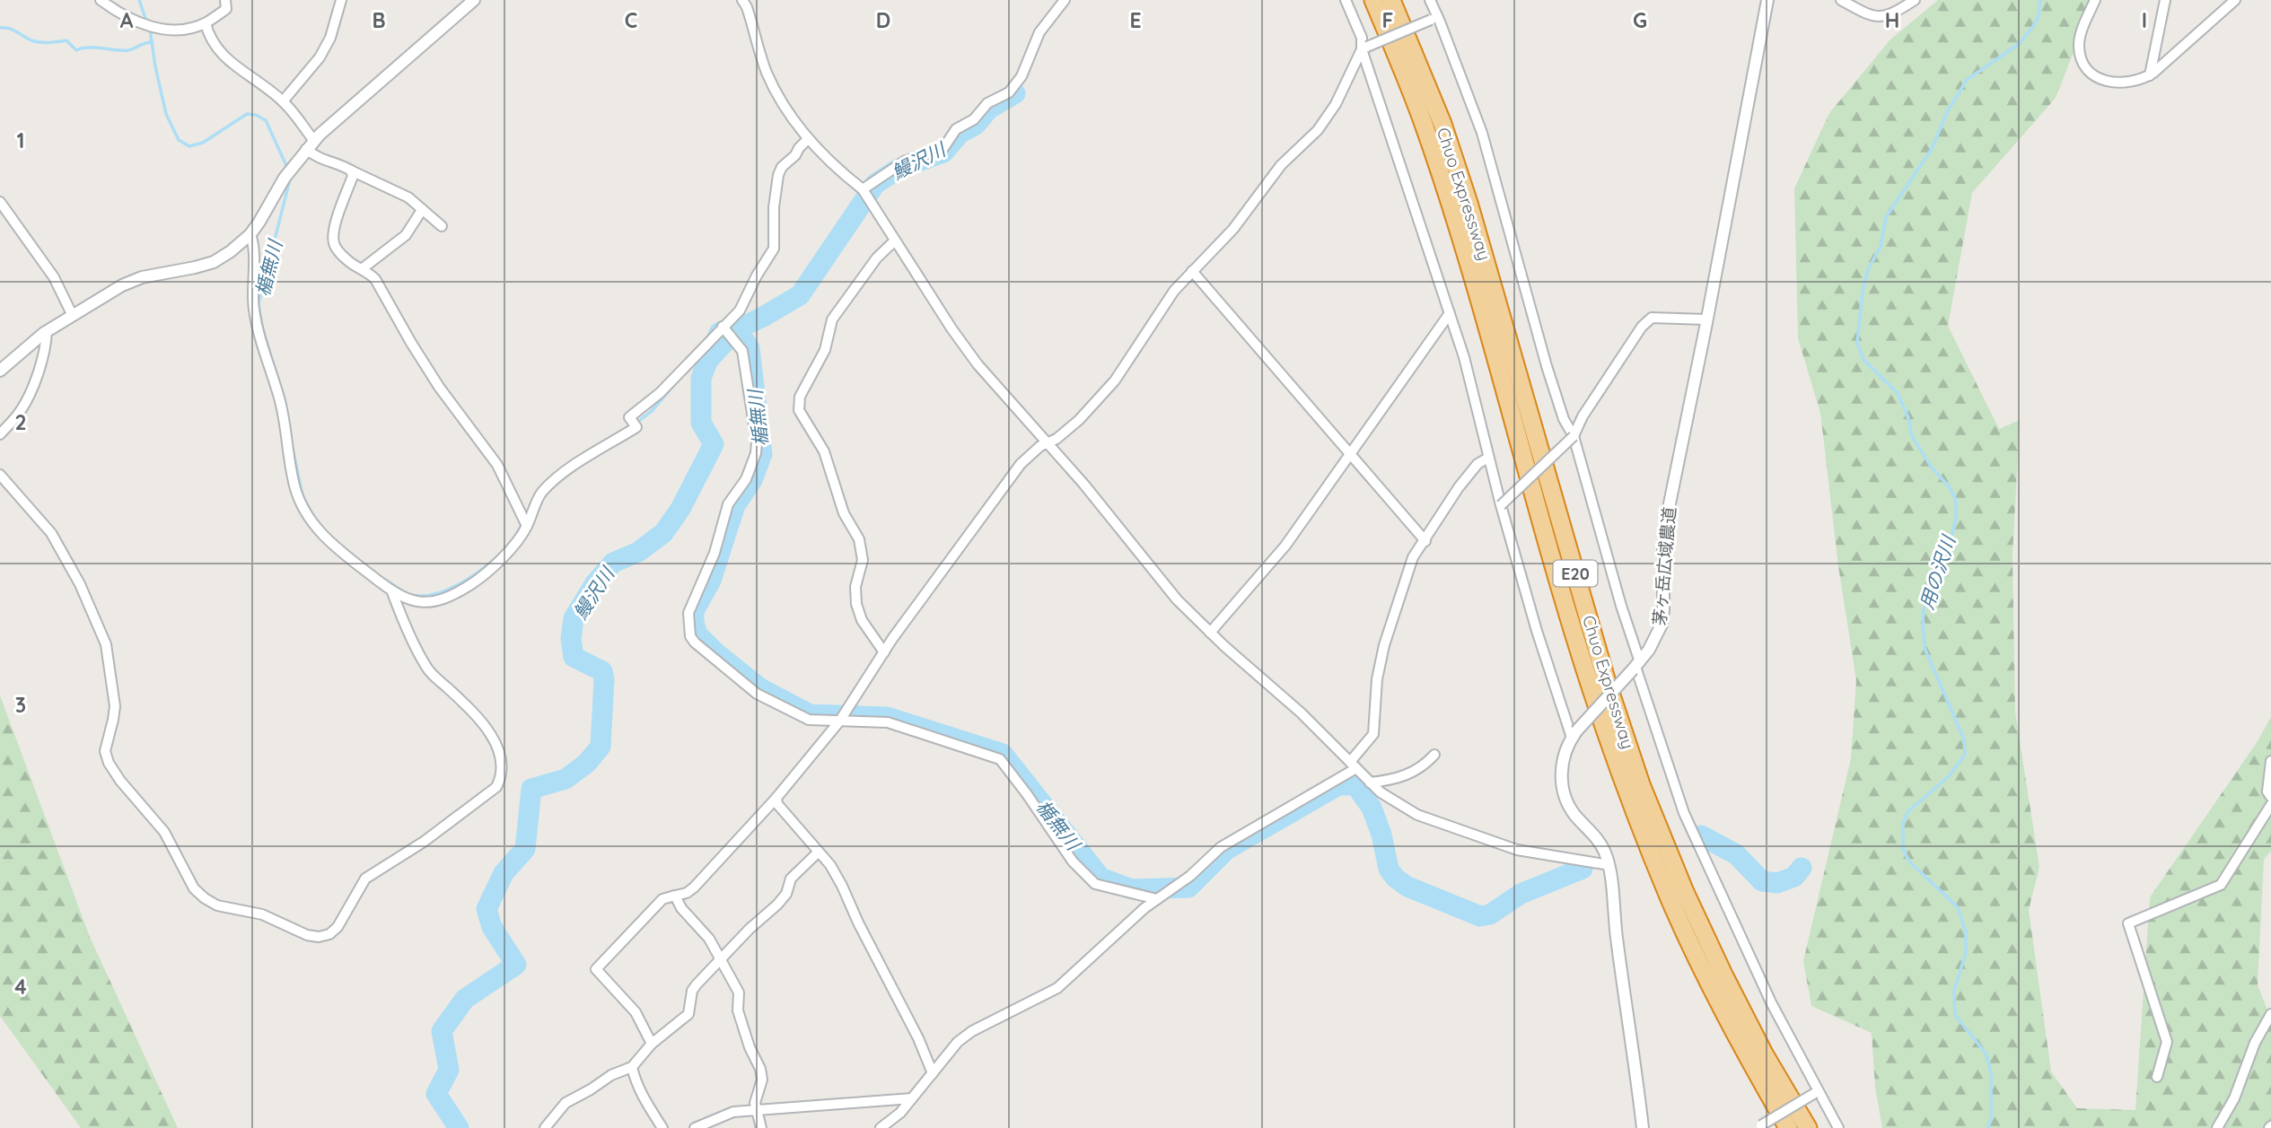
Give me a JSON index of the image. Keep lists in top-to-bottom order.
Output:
{
  "streets": {
    "highway": ["Chuo Expressway", "E20"],
    "street": ["茅ヶ岳広域農道"]
  },
  "water": ["鰻沢川", "楯無川", "用の沢川"],
  "grid": {
    "columns": [
      "A",
      "B",
      "C",
      "D",
      "E",
      "F",
      "G",
      "H",
      "I"
    ],
    "rows": [
      "1",
      "2",
      "3",
      "4"
    ]
  }
}
